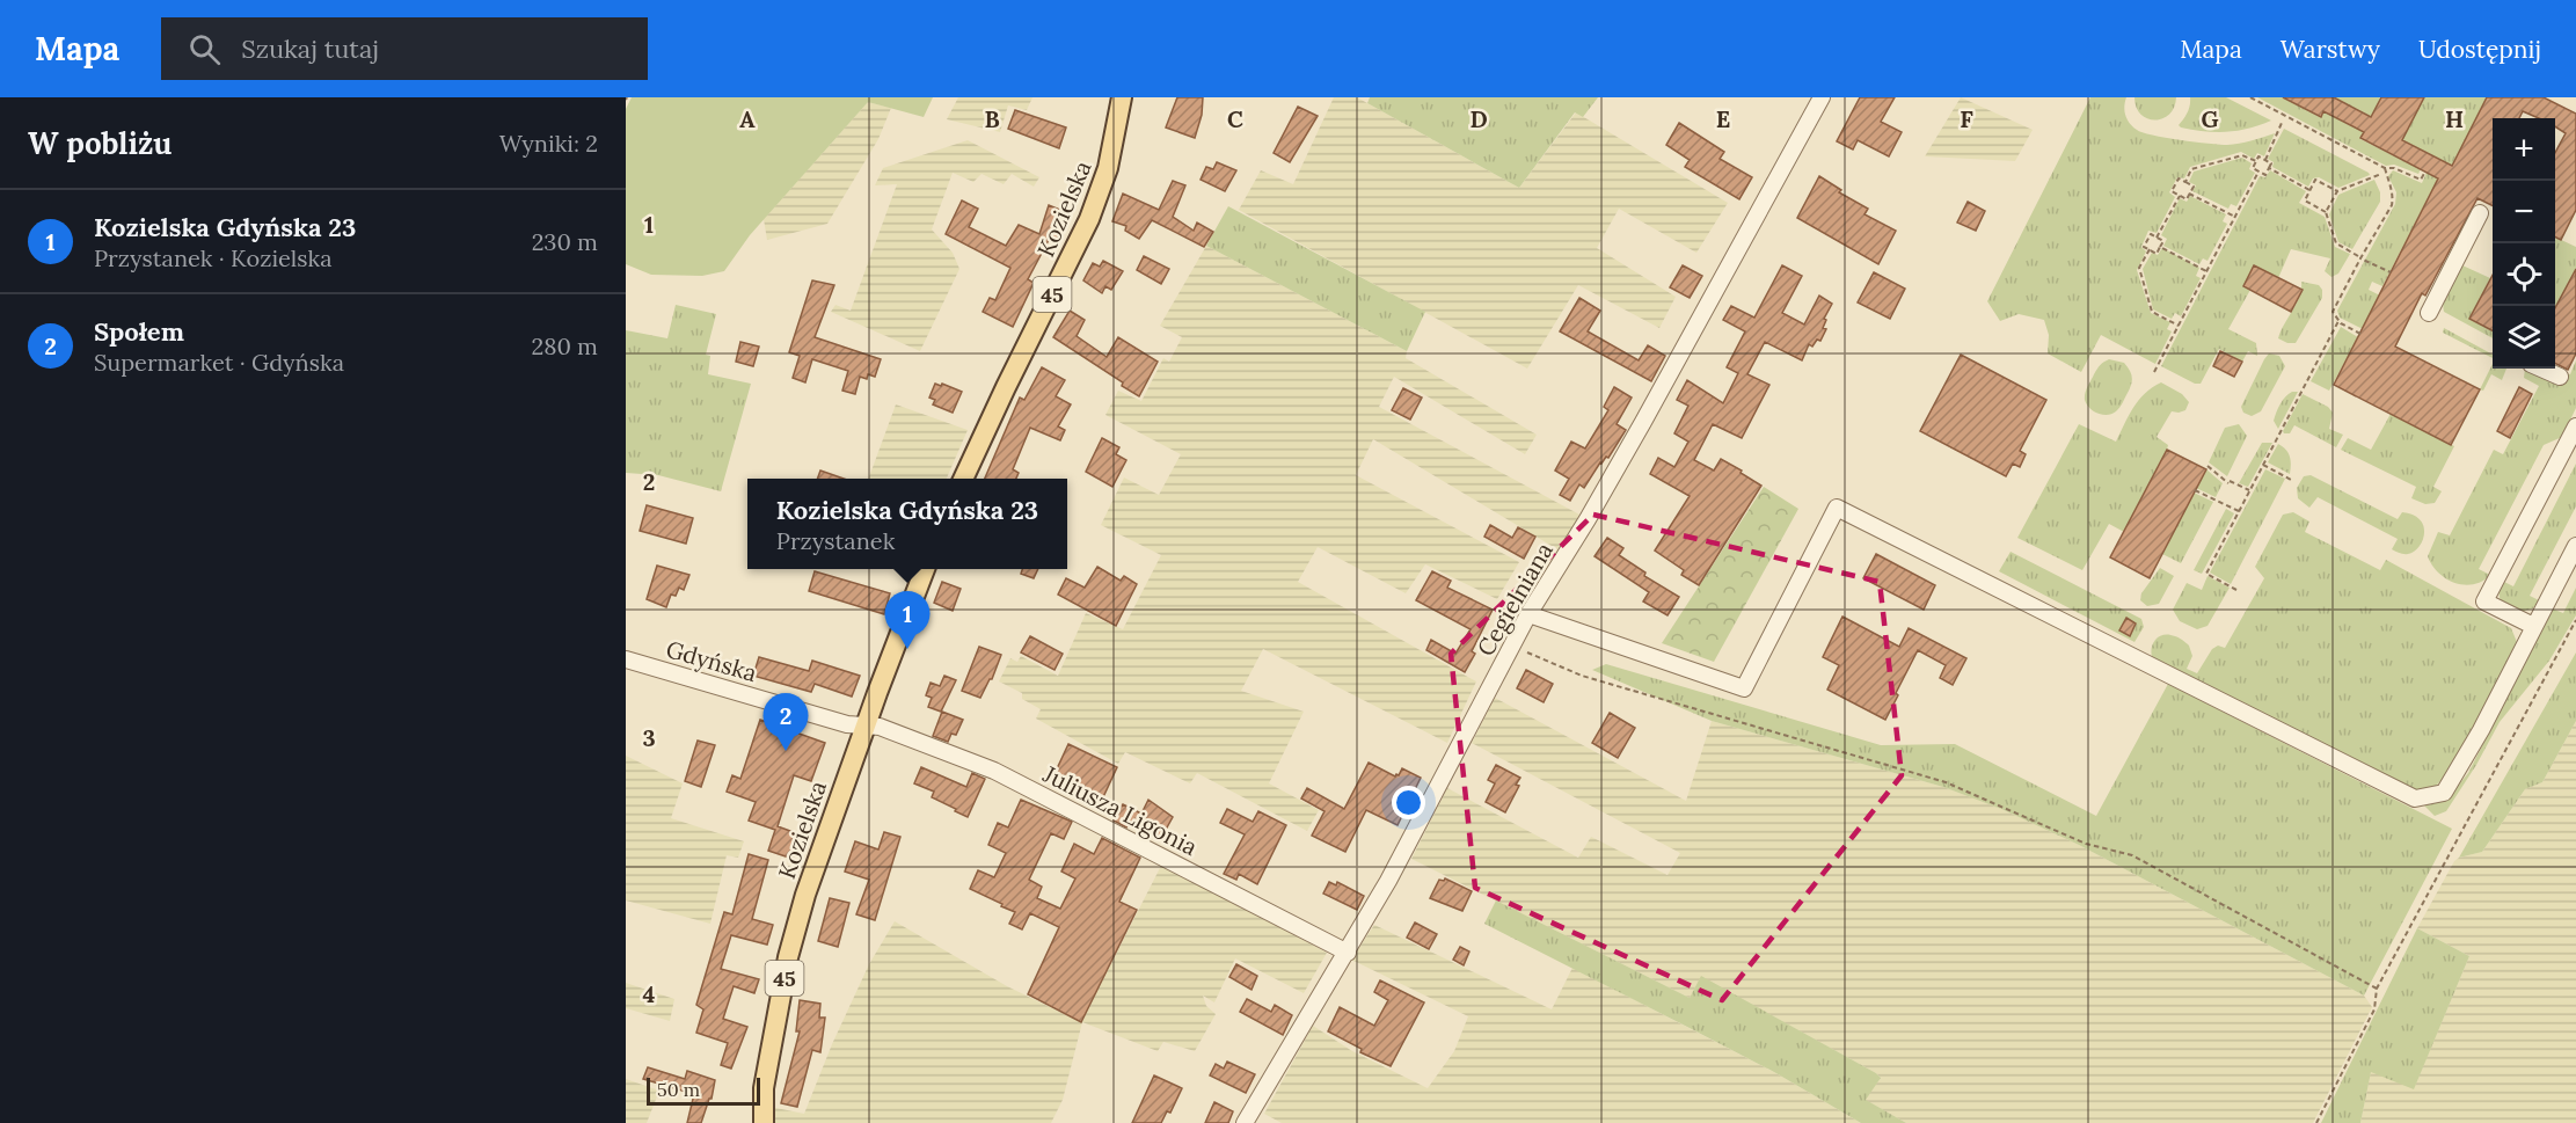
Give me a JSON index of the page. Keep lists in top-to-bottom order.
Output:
{
  "streets": {
    "main road": ["Kozielska", "45"],
    "street": ["Cegielniana", "Gdyńska", "Juliusza Ligonia"]
  },
  "crossings": [
    ["Kozielska", "Gdyńska"],
    ["Kozielska", "Juliusza Ligonia"],
    ["Cegielniana", "Juliusza Ligonia"],
    ["Gdyńska", "Juliusza Ligonia"]
  ],
  "scale_bar": "50 m",
  "page": {
    "header": "Mapa",
    "search": "Szukaj tutaj",
    "nav": ["Mapa", "Warstwy", "Udostępnij"],
    "heading": ["W pobliżu", "Wyniki: 2"],
    "map_buttons": ["+", "−"],
    "list": [
      {
        "mark": "1",
        "name": "Kozielska Gdyńska 23",
        "note": "Przystanek · Kozielska",
        "value": "230 m"
      },
      {
        "mark": "2",
        "name": "Społem",
        "note": "Supermarket · Gdyńska",
        "value": "280 m"
      }
    ],
    "popup": ["Kozielska Gdyńska 23", "Przystanek"],
    "pins": ["1", "2"],
    "scale": "50 m"
  },
  "grid": {
    "columns": [
      "A",
      "B",
      "C",
      "D",
      "E",
      "F",
      "G",
      "H"
    ],
    "rows": [
      "1",
      "2",
      "3",
      "4"
    ]
  }
}
